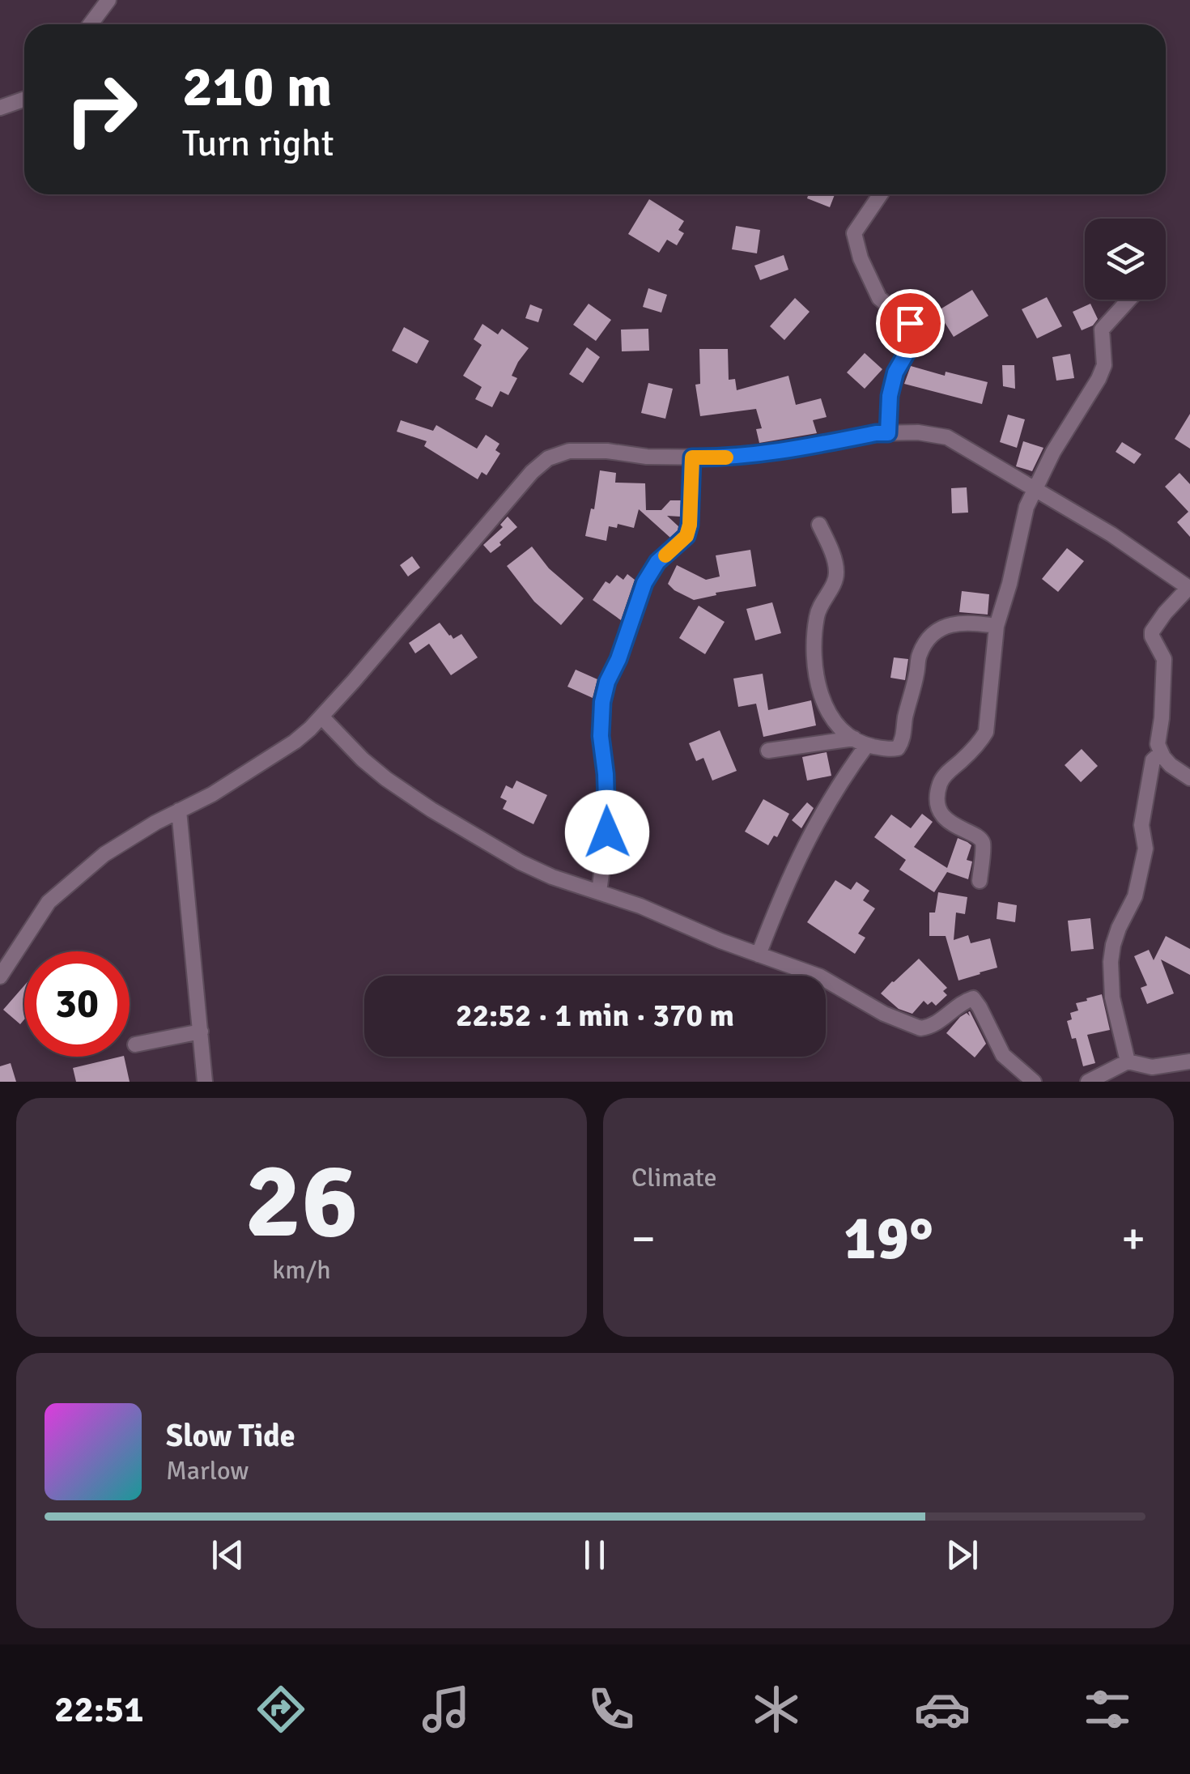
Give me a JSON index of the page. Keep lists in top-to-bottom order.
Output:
{
  "page": {
    "turn": ["210 m", "Turn right"],
    "limit": "30",
    "trip": "22:52 · 1 min · 370 m",
    "tile": [
      ["26", "km/h"],
      "Climate"
    ],
    "heat": ["−", "19°", "+"],
    "song": ["Slow Tide", "Marlow"],
    "tabs": "22:51"
  }
}
